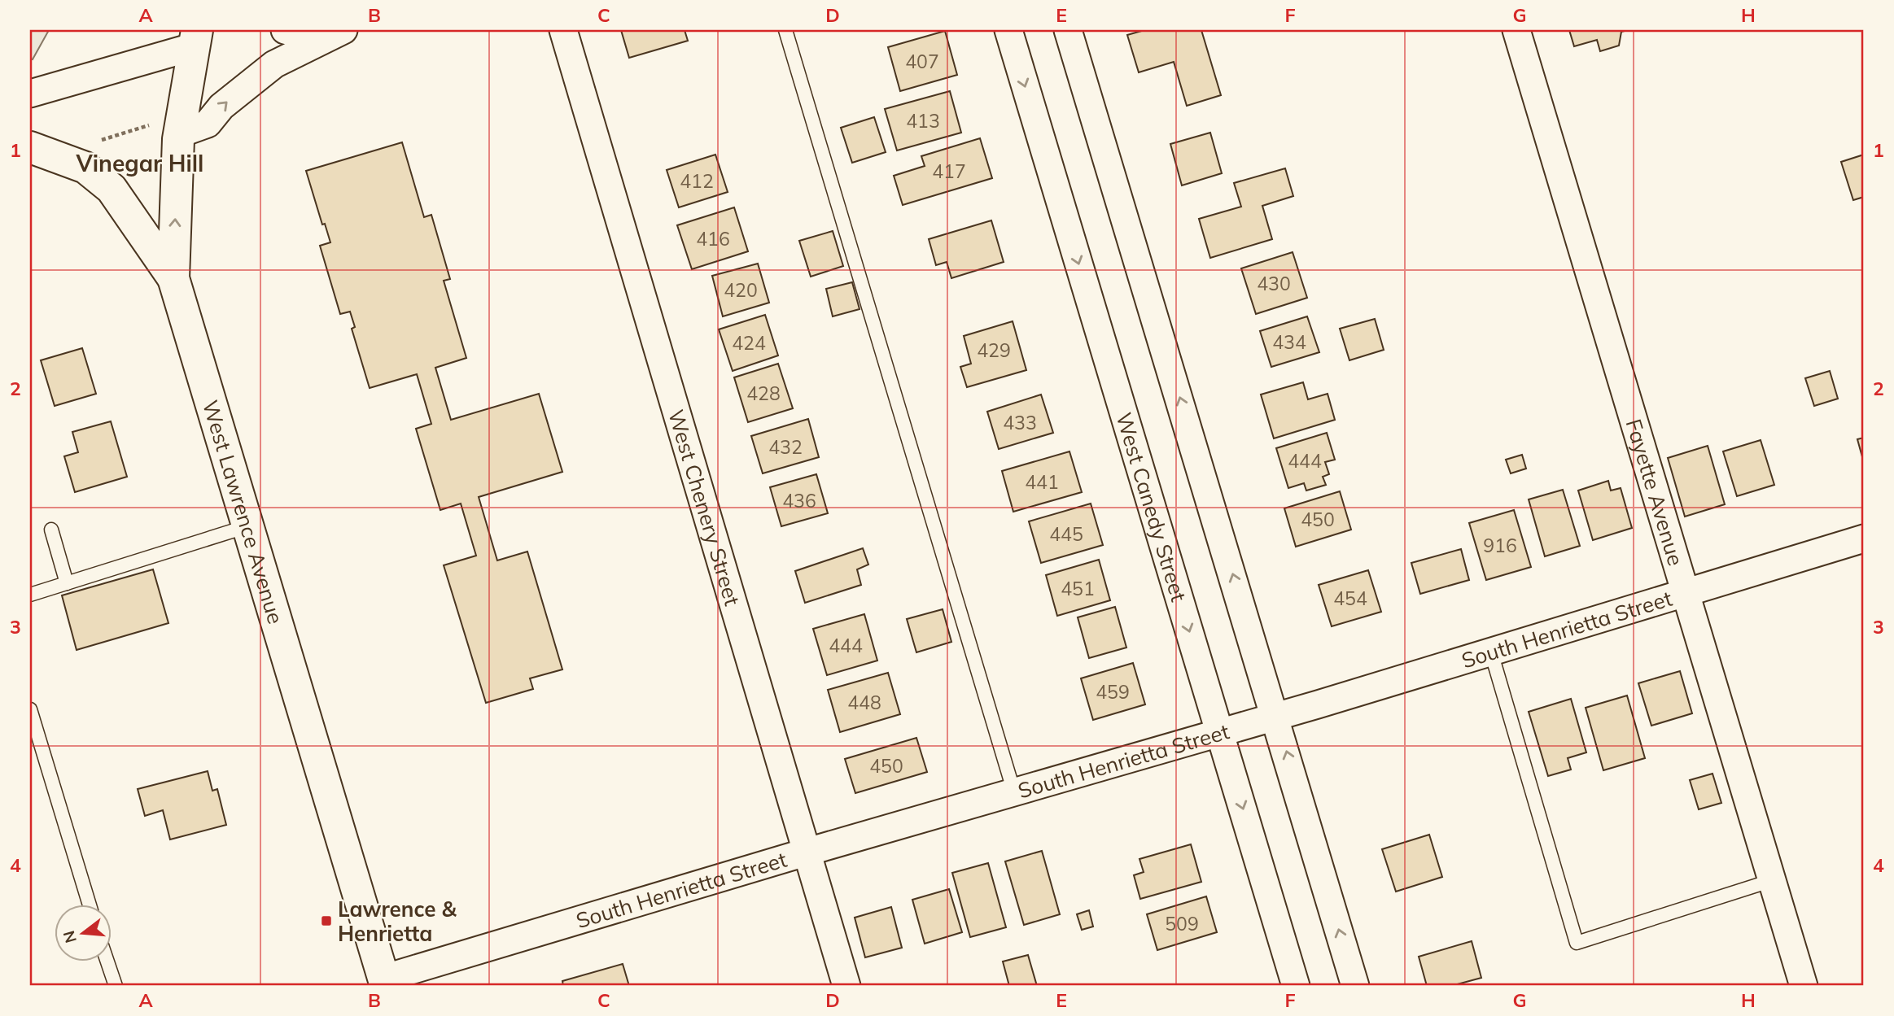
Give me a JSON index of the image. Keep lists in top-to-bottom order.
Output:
{
  "streets": {
    "street": [
      "Fayette Avenue",
      "West Canedy Street",
      "West Chenery Street",
      "West Lawrence Avenue",
      "South Henrietta Street"
    ]
  },
  "crossings": [
    ["Fayette Avenue", "South Henrietta Street"],
    ["West Canedy Street", "South Henrietta Street"],
    ["West Chenery Street", "South Henrietta Street"],
    ["West Lawrence Avenue", "South Henrietta Street"]
  ],
  "districts": ["Vinegar Hill"],
  "places": {
    "transit": ["Lawrence & Henrietta"]
  },
  "house_numbers": [
    "407",
    "413",
    "417",
    "412",
    "416",
    "430",
    "420",
    "434",
    "424",
    "429",
    "428",
    "433",
    "432",
    "444",
    "441",
    "436",
    "450",
    "445",
    "916",
    "451",
    "454",
    "444",
    "459",
    "448",
    "450",
    "509"
  ],
  "north": "left",
  "grid": {
    "columns": [
      "A",
      "B",
      "C",
      "D",
      "E",
      "F",
      "G",
      "H"
    ],
    "rows": [
      "1",
      "2",
      "3",
      "4"
    ]
  }
}
